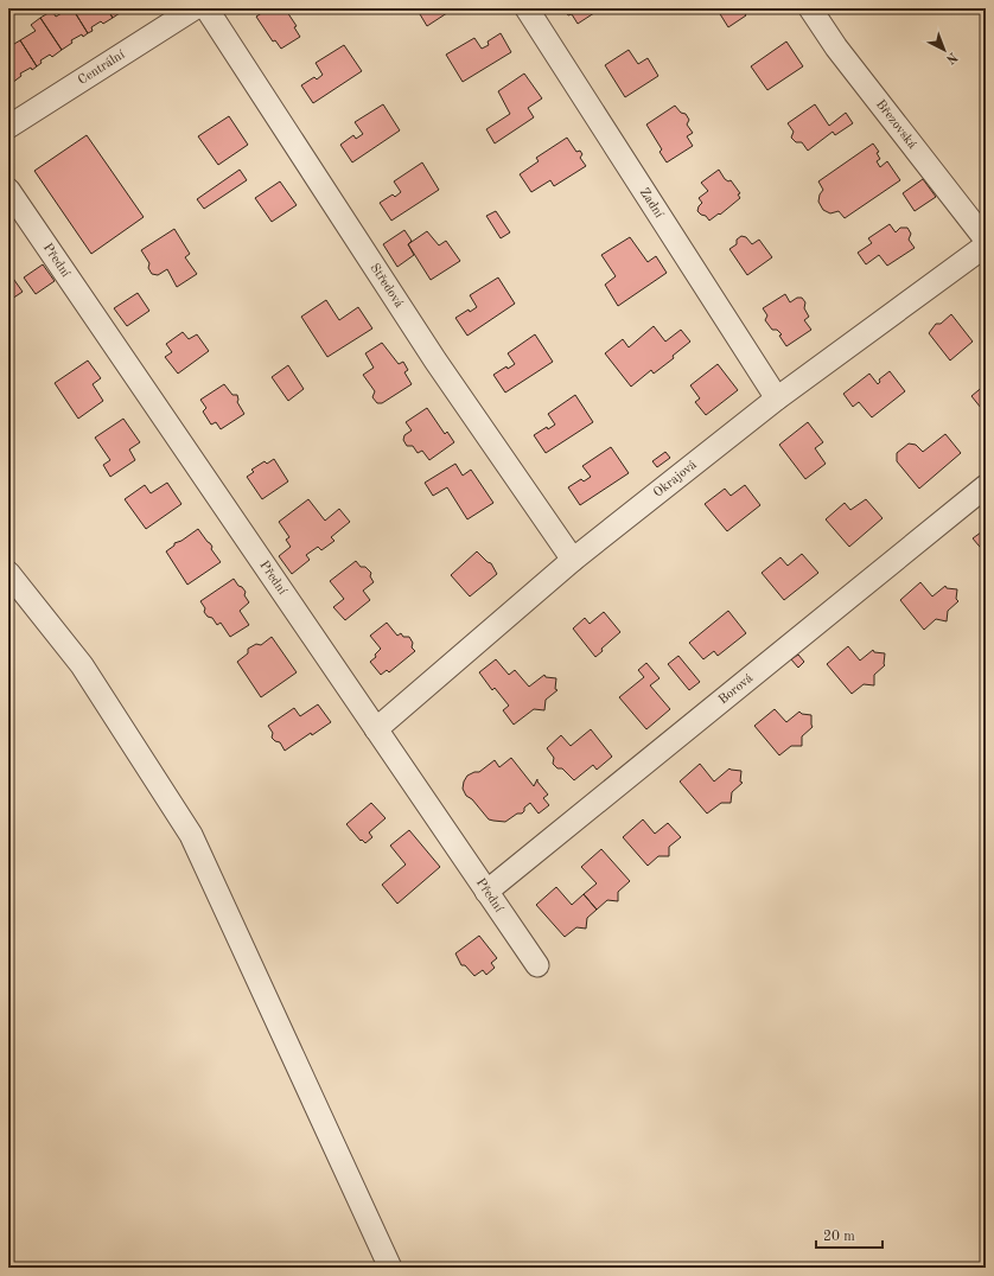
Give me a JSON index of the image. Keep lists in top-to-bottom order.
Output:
{
  "streets": {
    "street": [
      "Centrální",
      "Březovská",
      "Zadní",
      "Přední",
      "Středová",
      "Okrajová",
      "Borová"
    ]
  },
  "crossings": [
    ["Zadní", "Okrajová"],
    ["Přední", "Okrajová"],
    ["Přední", "Borová"],
    ["Středová", "Okrajová"]
  ],
  "scale_bar": "20 m",
  "north": "bottom right"
}
